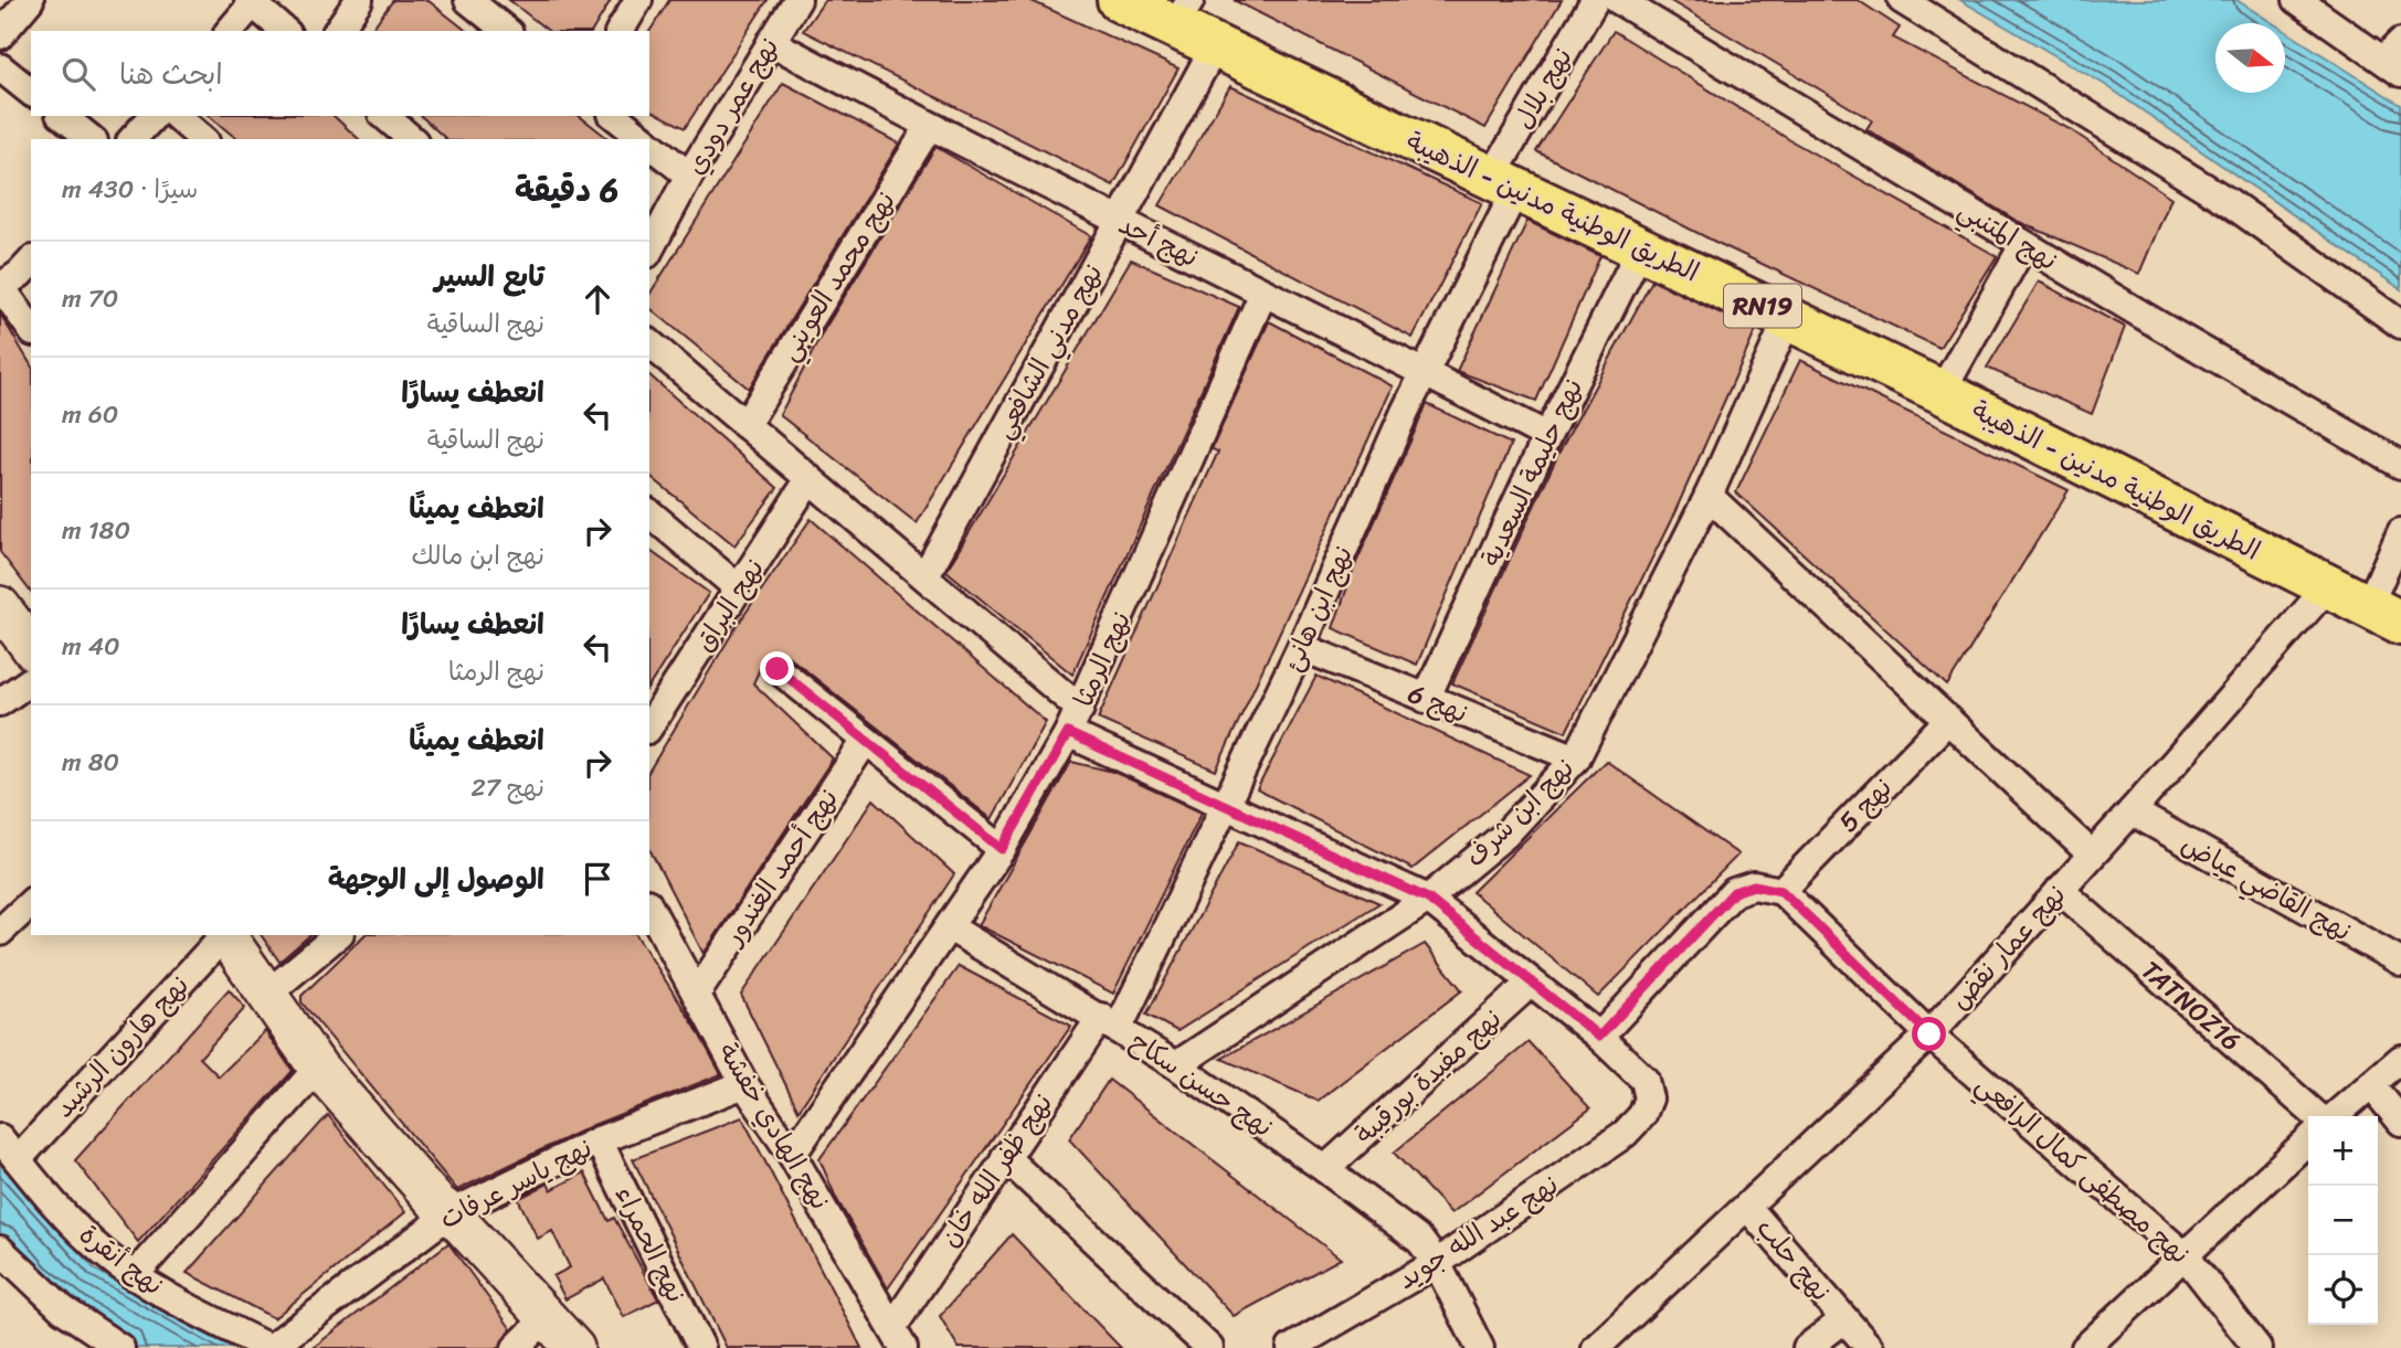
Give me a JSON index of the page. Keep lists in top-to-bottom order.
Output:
{
  "streets": {
    "main road": ["الطريق الوطنية مدنين - الذهيبة", "RN19"],
    "street": [
      "نهج بلال",
      "نهج عمر دودي",
      "نهج المتنبي",
      "نهج أحد",
      "نهج محمد العويني",
      "نهج مدني الشافعي",
      "نهج حليمة السعدية",
      "نهج البراق",
      "نهج ابن هانئ",
      "نهج الرمثا",
      "نهج 6",
      "نهج 5",
      "نهج ابن شرف",
      "نهج أحمد الغندور",
      "نهج القاضي عياض",
      "نهج عمار نقض",
      "TATNOZ16",
      "نهج هارون الرشيد",
      "نهج مفيدة بورقيبة",
      "نهج حسن سكاح",
      "نهج الهادي خفشة",
      "نهج مصطفى كمال الرافعي",
      "نهج ظفر الله خان",
      "نهج ياسر عرفات",
      "نهج عبد الله جويد",
      "نهج الحمراء",
      "نهج أنقرة",
      "نهج حلب"
    ]
  },
  "crossings": [
    ["نهج بلال", "الطريق الوطنية مدنين - الذهيبة"],
    ["نهج بلال", "نهج ابن هانئ"],
    ["نهج عمر دودي", "نهج أحد"],
    ["الطريق الوطنية مدنين - الذهيبة", "نهج مدني الشافعي"],
    ["الطريق الوطنية مدنين - الذهيبة", "نهج حليمة السعدية"],
    ["الطريق الوطنية مدنين - الذهيبة", "نهج ابن هانئ"],
    ["الطريق الوطنية مدنين - الذهيبة", "نهج ابن شرف"],
    ["الطريق الوطنية مدنين - الذهيبة", "نهج عمار نقض"],
    ["نهج أحد", "نهج محمد العويني"],
    ["نهج أحد", "نهج مدني الشافعي"],
    ["نهج أحد", "نهج حليمة السعدية"],
    ["نهج أحد", "نهج ابن هانئ"],
    ["نهج أحد", "نهج الرمثا"],
    ["نهج حليمة السعدية", "نهج 6"],
    ["نهج ابن هانئ", "نهج 6"],
    ["نهج ابن هانئ", "نهج حسن سكاح"],
    ["نهج ابن هانئ", "نهج ظفر الله خان"],
    ["نهج الرمثا", "نهج حسن سكاح"],
    ["نهج الرمثا", "نهج الهادي خفشة"],
    ["نهج 6", "نهج ابن شرف"],
    ["نهج 5", "نهج مصطفى كمال الرافعي"],
    ["نهج ابن شرف", "نهج حسن سكاح"],
    ["نهج أحمد الغندور", "نهج الهادي خفشة"],
    ["نهج القاضي عياض", "نهج عمار نقض"],
    ["نهج عمار نقض", "TATNOZ16"],
    ["نهج عمار نقض", "نهج مصطفى كمال الرافعي"],
    ["نهج عمار نقض", "نهج حلب"],
    ["نهج هارون الرشيد", "نهج أنقرة"],
    ["نهج مفيدة بورقيبة", "نهج حسن سكاح"],
    ["نهج حسن سكاح", "نهج ظفر الله خان"],
    ["نهج حسن سكاح", "نهج عبد الله جويد"],
    ["نهج الهادي خفشة", "نهج ظفر الله خان"],
    ["نهج الهادي خفشة", "نهج ياسر عرفات"],
    ["نهج ياسر عرفات", "نهج الحمراء"],
    ["نهج ياسر عرفات", "نهج أنقرة"]
  ],
  "north": "right",
  "page": {
    "search": "ابحث هنا",
    "heading": ["6 دقيقة", "سيرًا · 430 m"],
    "list": [
      ["تابع السير", "نهج الساقية", "70 m"],
      ["انعطف يسارًا", "نهج الساقية", "60 m"],
      ["انعطف يمينًا", "نهج ابن مالك", "180 m"],
      ["انعطف يسارًا", "نهج الرمثا", "40 m"],
      ["انعطف يمينًا", "نهج 27", "80 m"],
      "الوصول إلى الوجهة"
    ],
    "map_buttons": ["+", "−"]
  }
}
